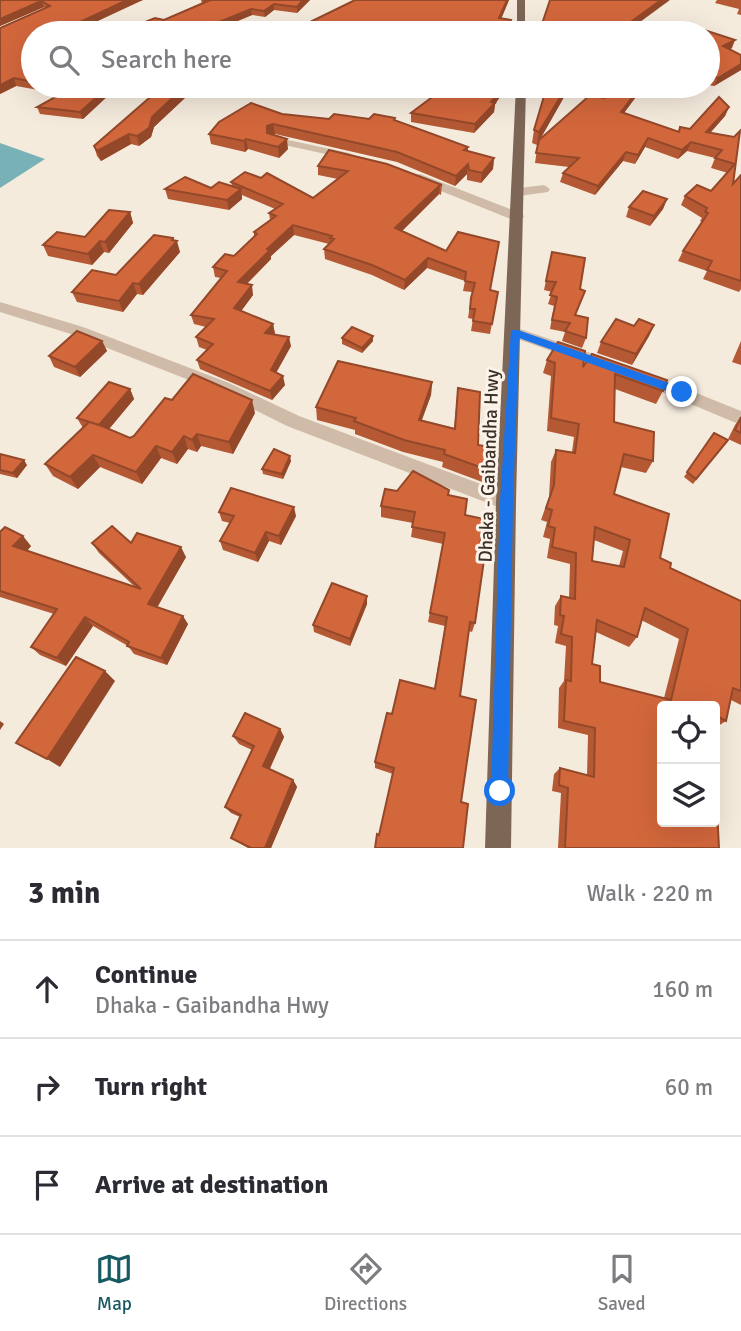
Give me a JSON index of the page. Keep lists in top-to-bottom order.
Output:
{
  "streets": {
    "main road": ["Dhaka - Gaibandha Hwy"]
  },
  "page": {
    "search": "Search here",
    "heading": ["3 min", "Walk · 220 m"],
    "list": [
      ["Continue", "Dhaka - Gaibandha Hwy", "160 m"],
      ["Turn right", "60 m"],
      "Arrive at destination"
    ],
    "nav": ["Map", "Directions", "Saved"]
  }
}
